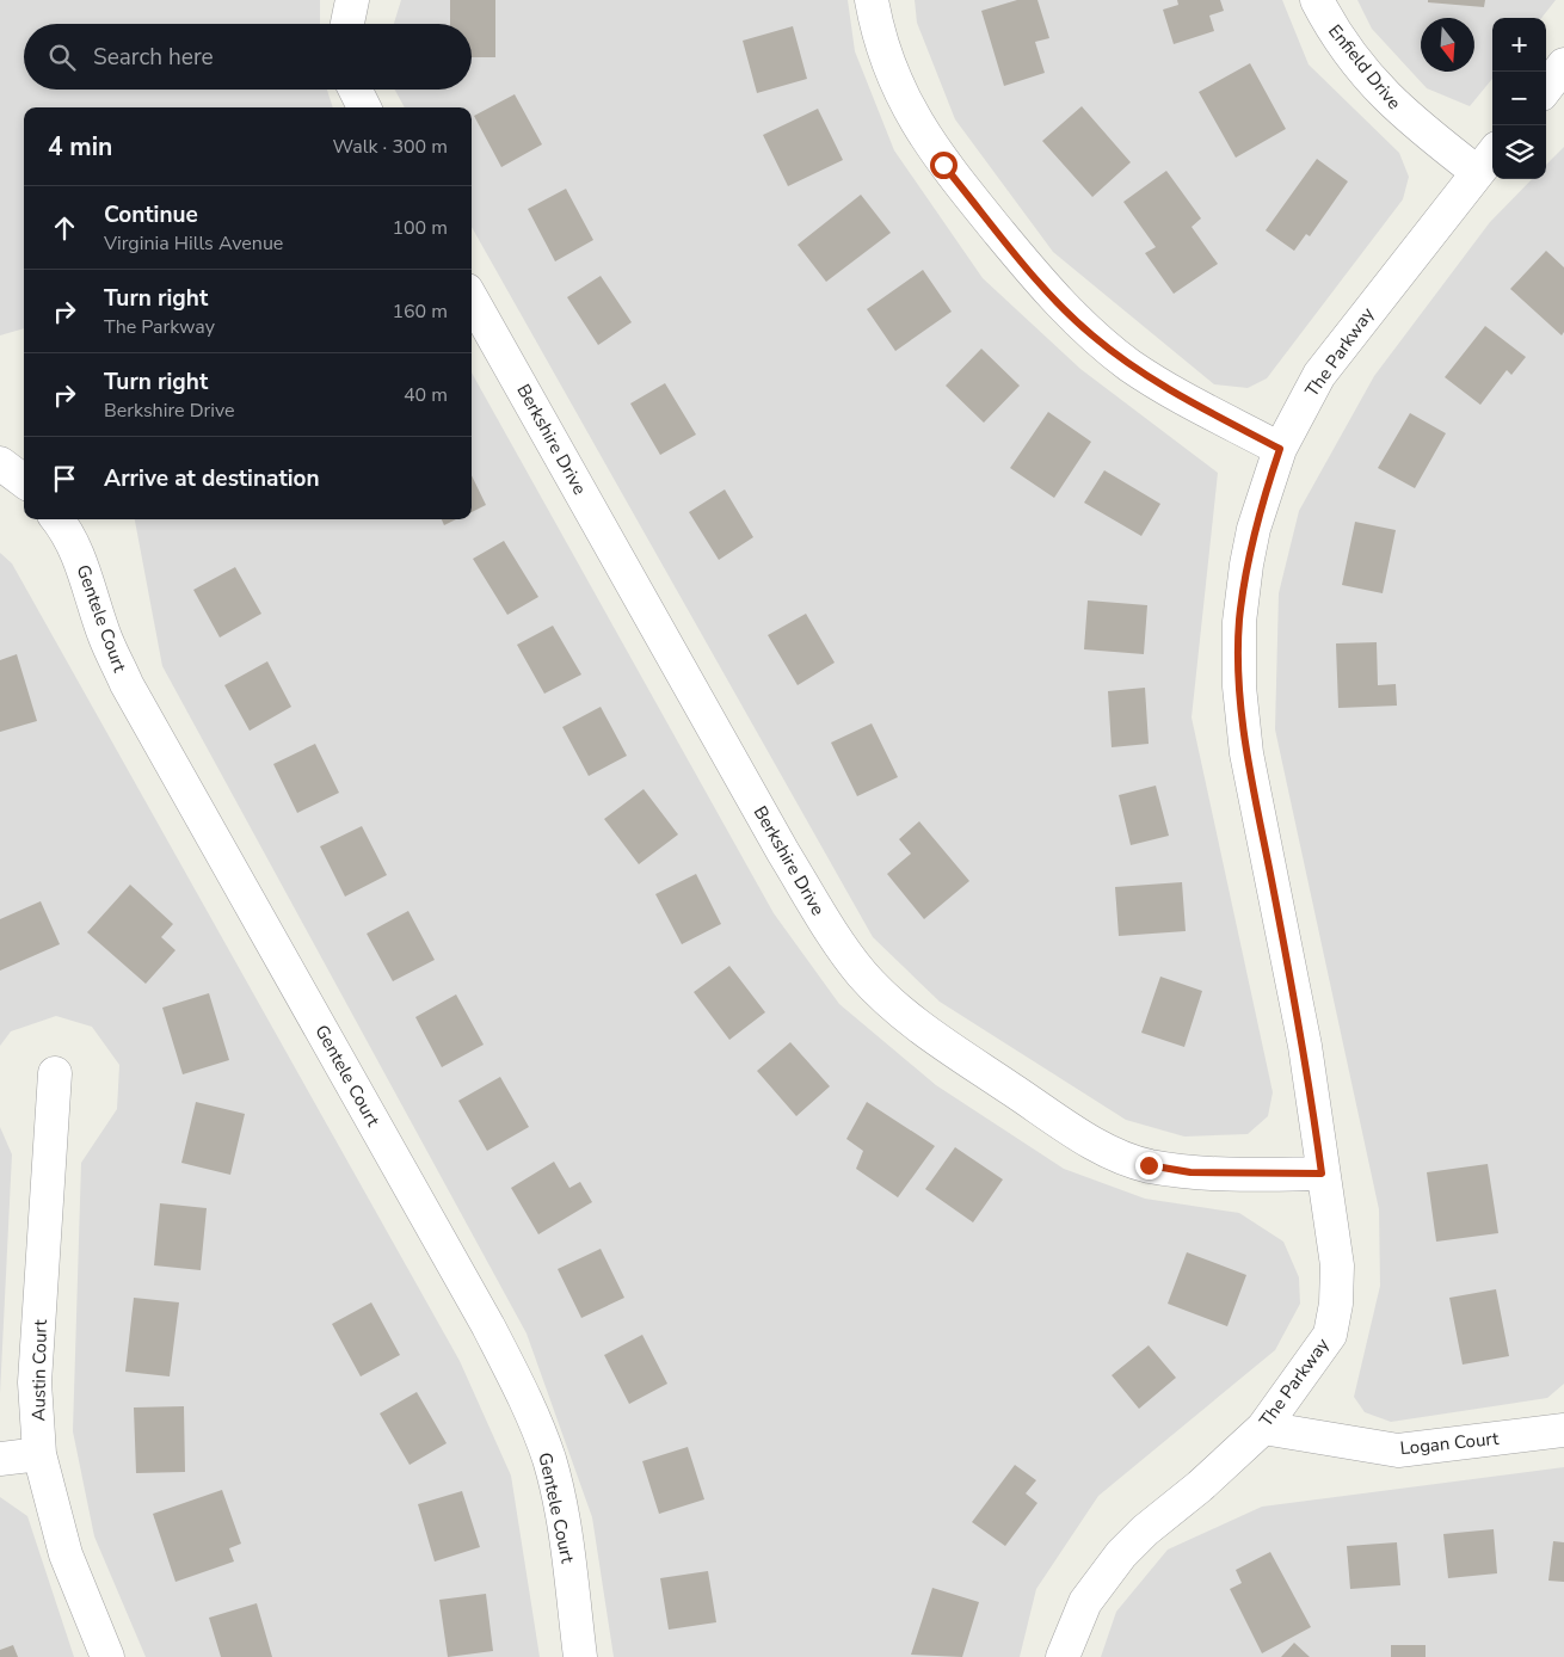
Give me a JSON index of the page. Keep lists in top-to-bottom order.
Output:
{
  "streets": {
    "street": [
      "Enfield Drive",
      "The Parkway",
      "Berkshire Drive",
      "Gentele Court",
      "Austin Court",
      "Logan Court"
    ]
  },
  "crossings": [
    ["Enfield Drive", "The Parkway"],
    ["The Parkway", "Berkshire Drive"],
    ["The Parkway", "Logan Court"]
  ],
  "north": "bottom",
  "page": {
    "map_buttons": ["+", "−"],
    "search": "Search here",
    "heading": ["4 min", "Walk · 300 m"],
    "list": [
      ["Continue", "Virginia Hills Avenue", "100 m"],
      ["Turn right", "The Parkway", "160 m"],
      ["Turn right", "Berkshire Drive", "40 m"],
      "Arrive at destination"
    ]
  }
}
